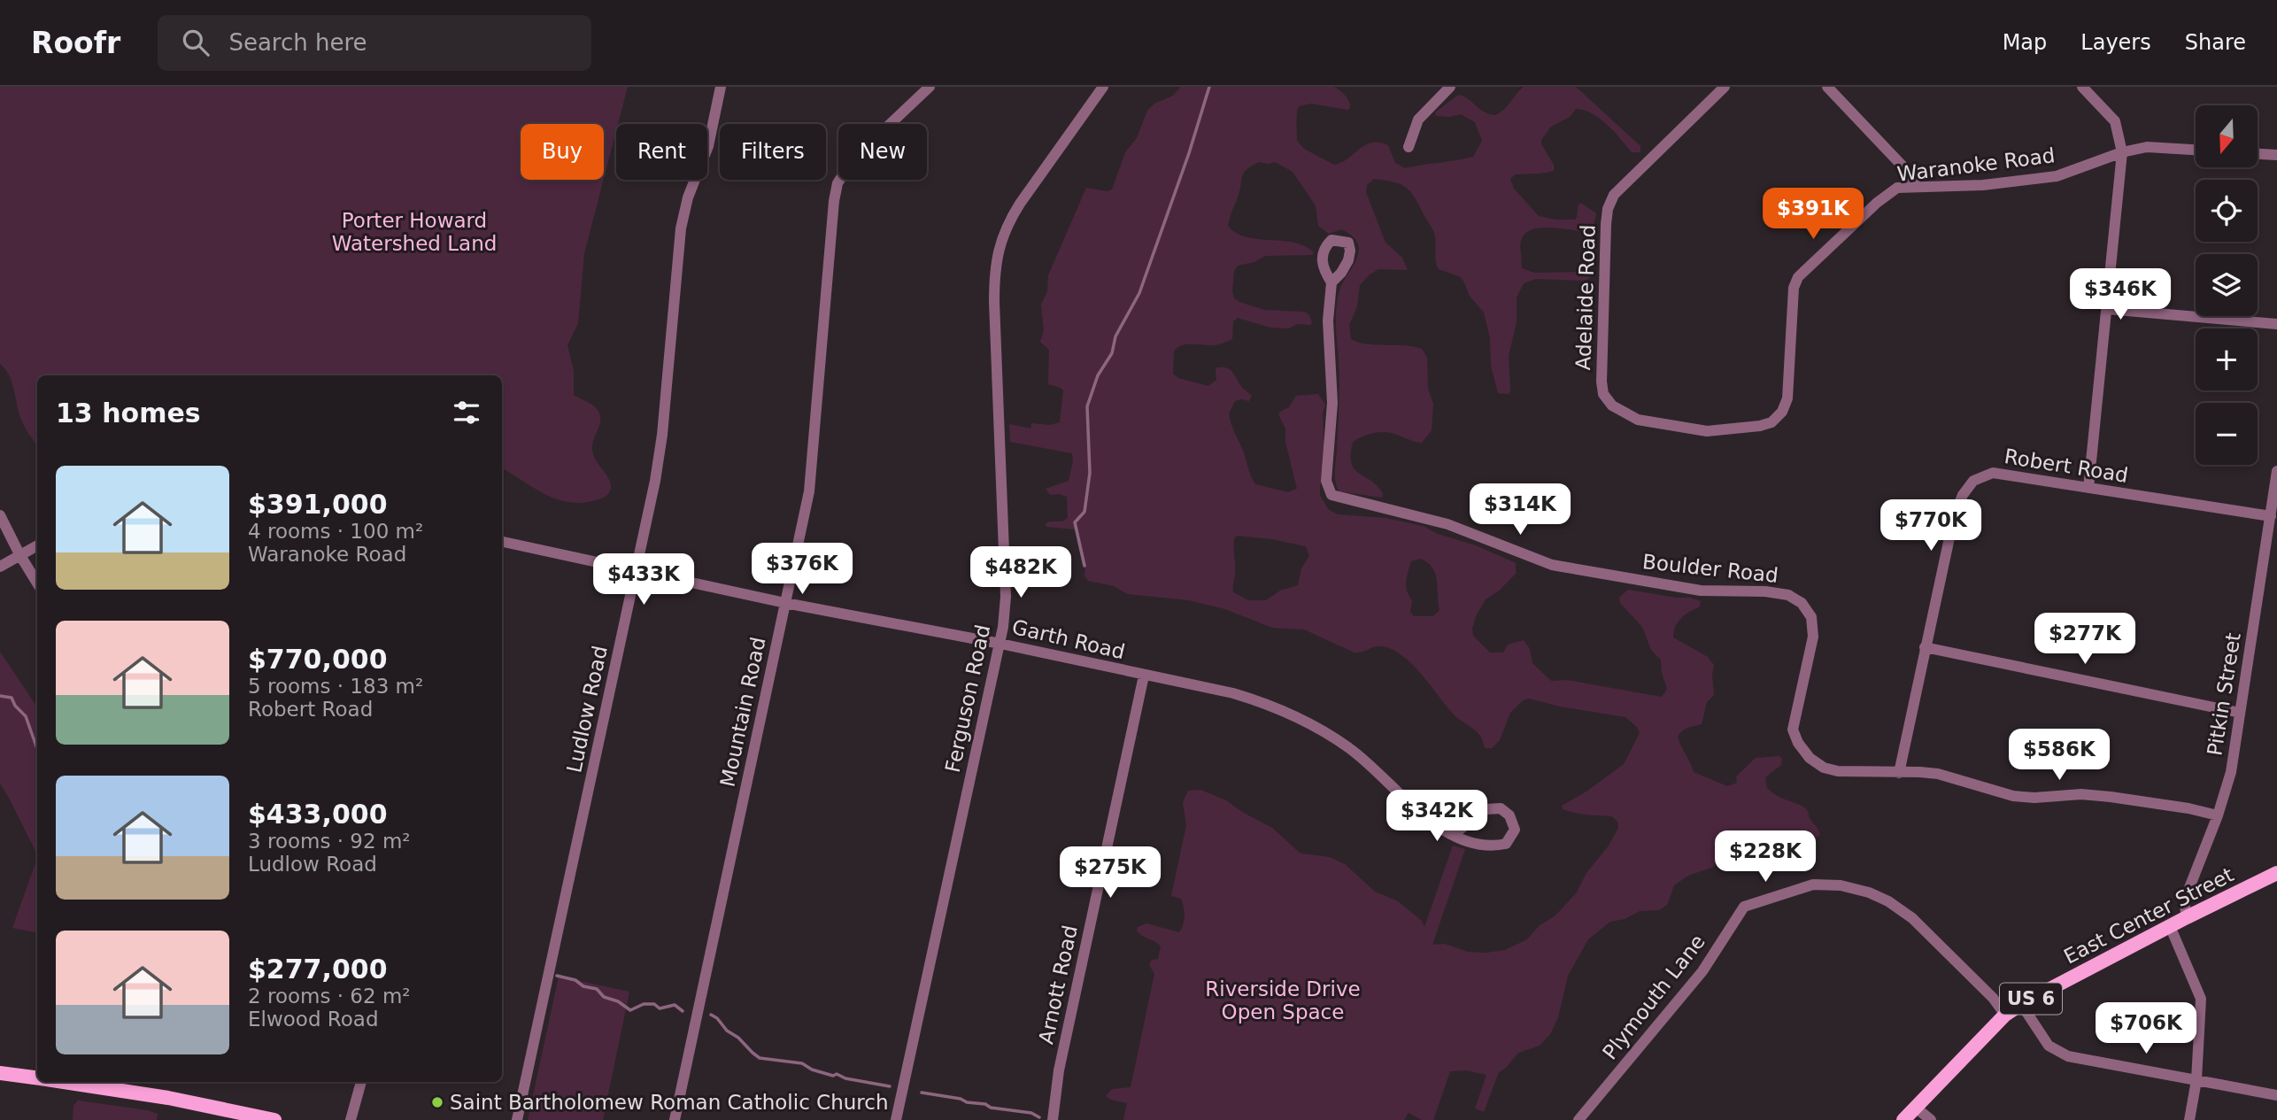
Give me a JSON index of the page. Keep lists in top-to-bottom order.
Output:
{
  "streets": {
    "main road": ["East Center Street", "US 6"],
    "street": [
      "Waranoke Road",
      "Adelaide Road",
      "Robert Road",
      "Boulder Road",
      "Garth Road",
      "Pitkin Street",
      "Ferguson Road",
      "Ludlow Road",
      "Mountain Road",
      "Arnott Road",
      "Plymouth Lane"
    ]
  },
  "crossings": [
    ["Waranoke Road", "Adelaide Road"],
    ["Robert Road", "Boulder Road"],
    ["Robert Road", "Pitkin Street"],
    ["Boulder Road", "Pitkin Street"],
    ["Garth Road", "Ferguson Road"],
    ["Garth Road", "Ludlow Road"],
    ["Garth Road", "Mountain Road"],
    ["Garth Road", "Arnott Road"],
    ["Pitkin Street", "East Center Street"],
    ["East Center Street", "Plymouth Lane"]
  ],
  "parks": ["Porter Howard Watershed Land", "Riverside Drive Open Space"],
  "places": ["Saint Bartholomew Roman Catholic Church"],
  "north": "bottom",
  "page": {
    "header": "Roofr",
    "search": "Search here",
    "nav": ["Map", "Layers", "Share"],
    "map_buttons": ["+", "−"],
    "chip": [
      "Buy",
      "Rent",
      "Filters",
      "New"
    ],
    "price": [
      "$391K",
      "$346K",
      "$314K",
      "$770K",
      "$376K",
      "$482K",
      "$433K",
      "$277K",
      "$586K",
      "$342K",
      "$228K",
      "$275K",
      "$706K"
    ],
    "heading": "13 homes",
    "list": [
      {
        "name": "$391,000",
        "note": "4 rooms · 100 m² · Waranoke Road"
      },
      {
        "name": "$770,000",
        "note": "5 rooms · 183 m² · Robert Road"
      },
      {
        "name": "$433,000",
        "note": "3 rooms · 92 m² · Ludlow Road"
      },
      {
        "name": "$277,000",
        "note": "2 rooms · 62 m² · Elwood Road"
      }
    ]
  }
}
